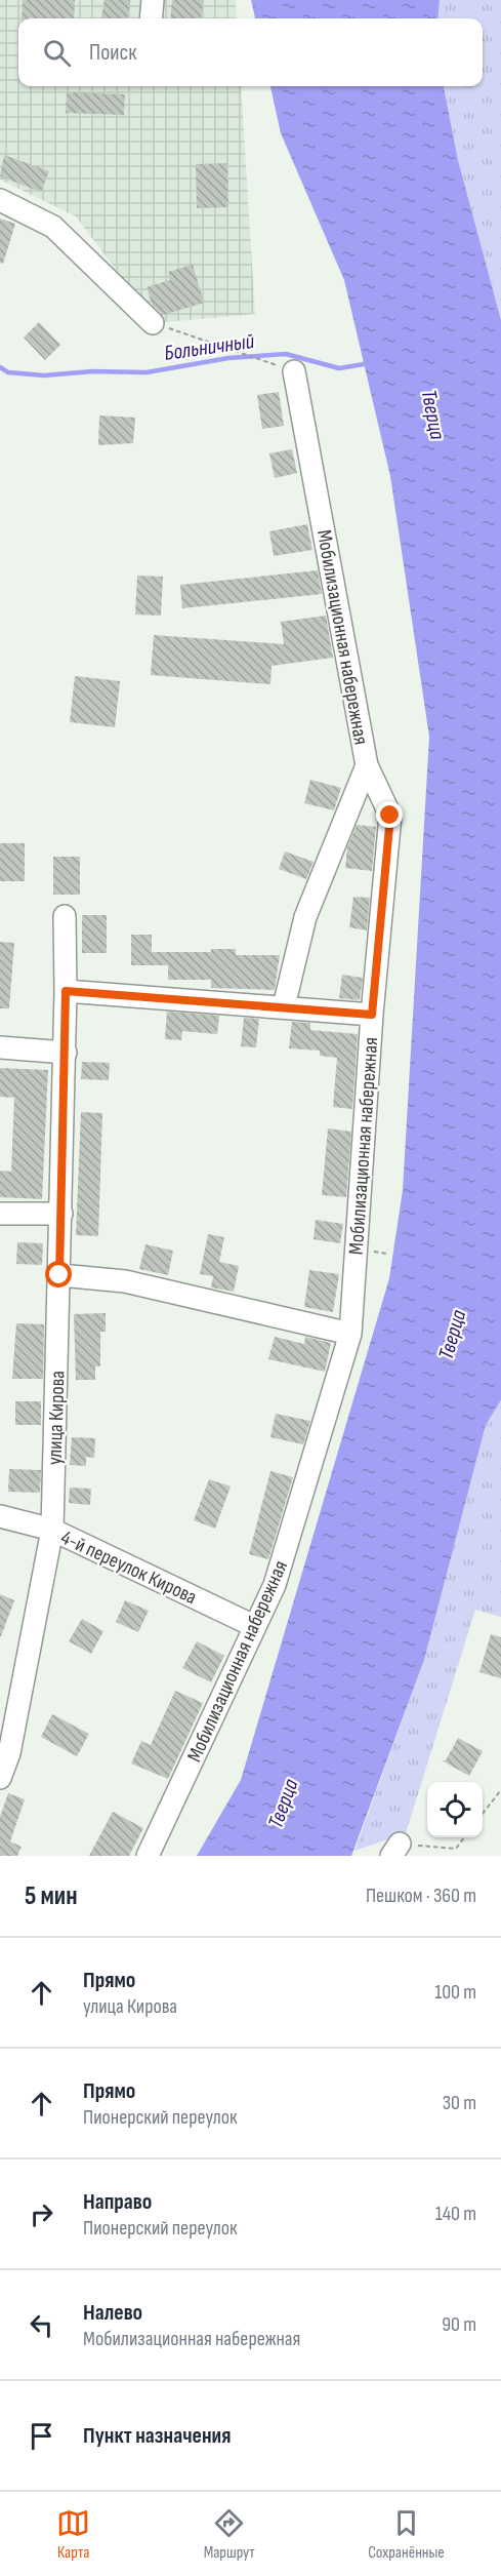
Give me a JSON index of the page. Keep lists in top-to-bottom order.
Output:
{
  "streets": {
    "street": ["Мобилизационная набережная", "улица Кирова", "4-й переулок Кирова"]
  },
  "crossings": [
    ["Мобилизационная набережная", "4-й переулок Кирова"],
    ["улица Кирова", "4-й переулок Кирова"]
  ],
  "water": ["Больничный", "Тверца"],
  "page": {
    "search": "Поиск",
    "heading": ["5 мин", "Пешком · 360 m"],
    "list": [
      ["Прямо", "улица Кирова", "100 m"],
      ["Прямо", "Пионерский переулок", "30 m"],
      ["Направо", "Пионерский переулок", "140 m"],
      ["Налево", "Мобилизационная набережная", "90 m"],
      "Пункт назначения"
    ],
    "nav": ["Карта", "Маршрут", "Сохранённые"]
  }
}
